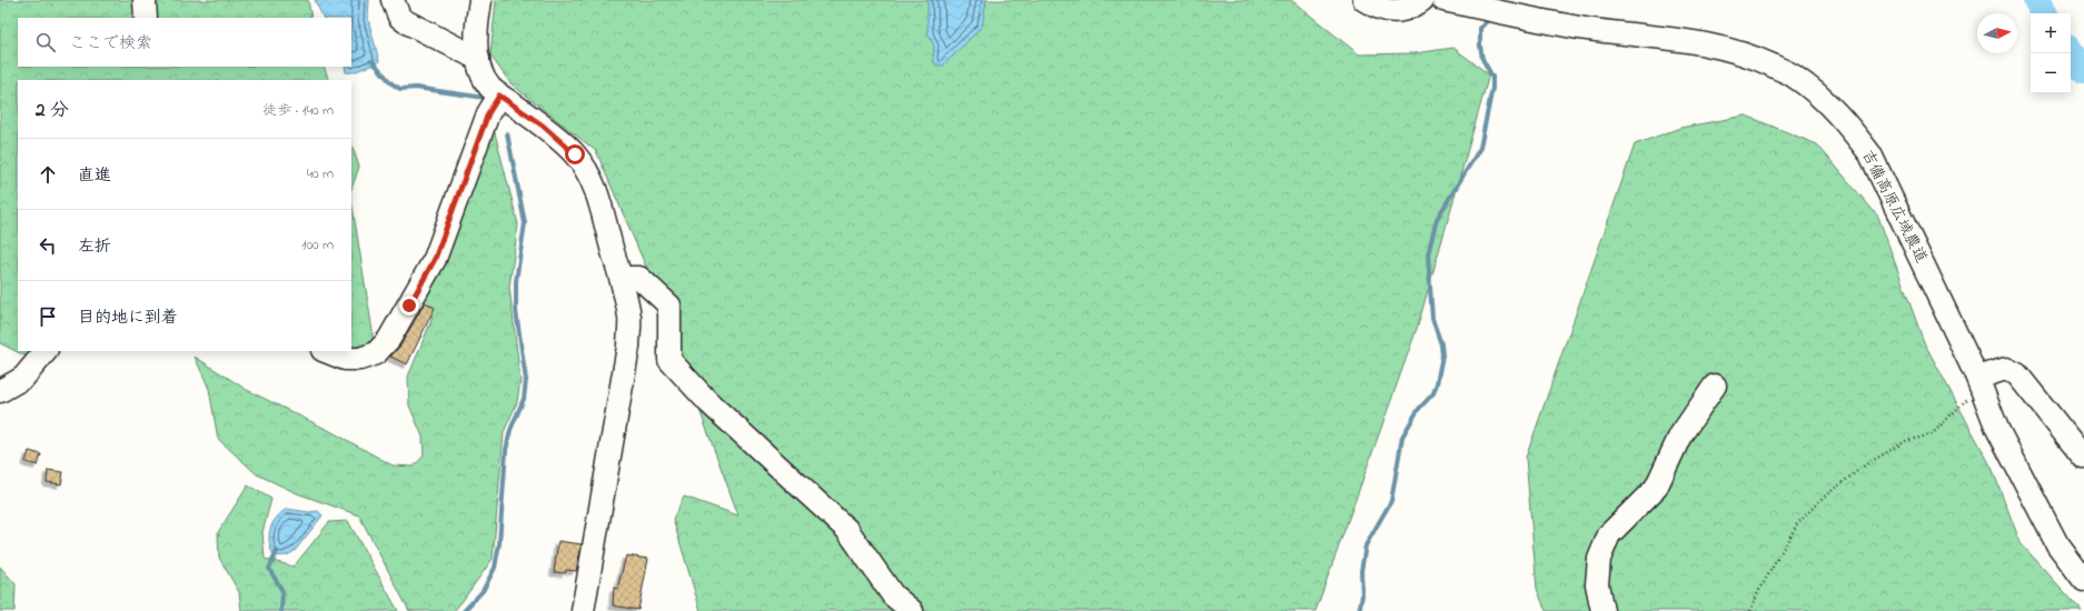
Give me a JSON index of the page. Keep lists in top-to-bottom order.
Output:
{
  "streets": {
    "street": ["吉備高原広域農道"]
  },
  "north": "right",
  "page": {
    "map_buttons": ["+", "−"],
    "search": "ここで検索",
    "heading": ["2 分", "徒歩 · 140 m"],
    "list": [
      ["直進", "40 m"],
      ["左折", "100 m"],
      "目的地に到着"
    ]
  }
}
